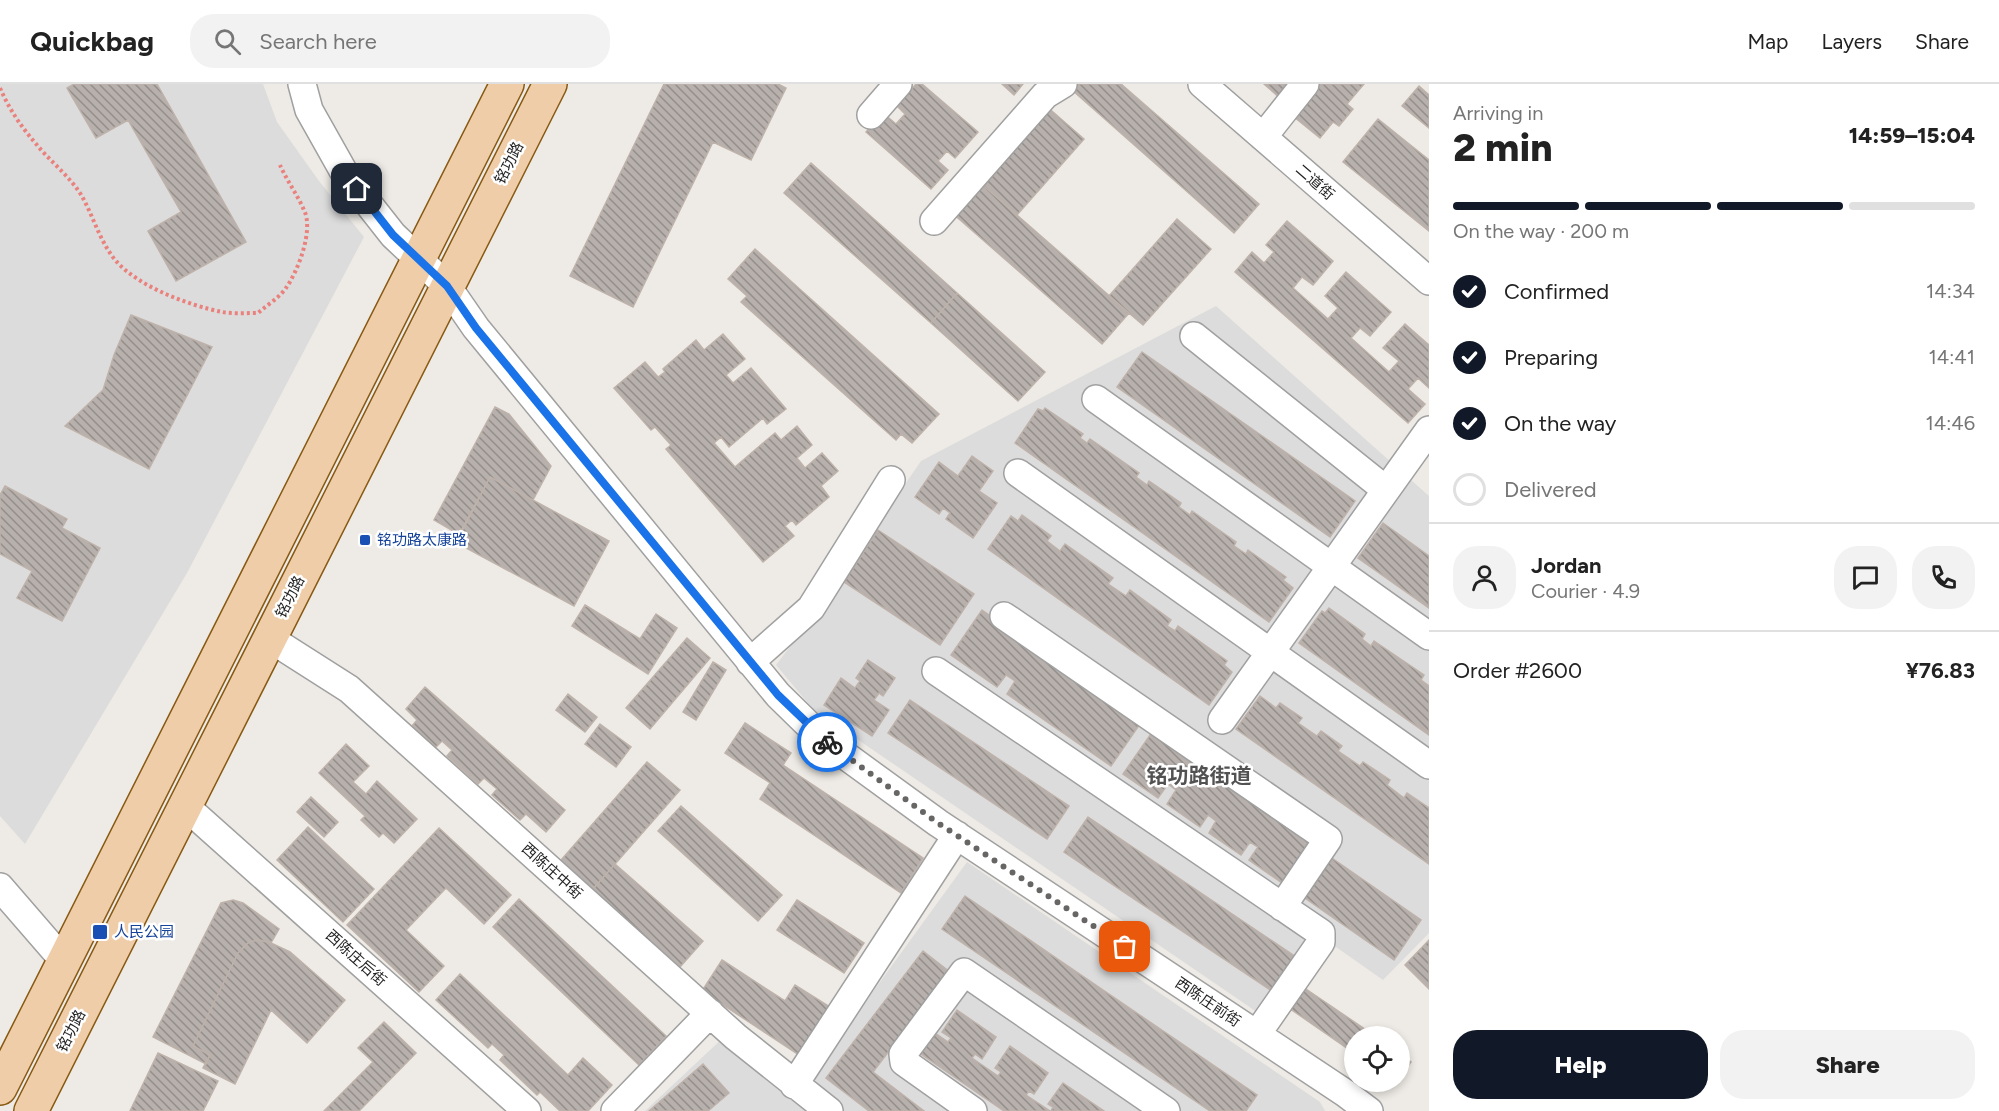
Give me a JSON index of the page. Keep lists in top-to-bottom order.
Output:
{
  "streets": {
    "main road": ["铭功路"],
    "street": [
      "二道街",
      "西陈庄中街",
      "西陈庄后街",
      "西陈庄前街"
    ]
  },
  "crossings": [
    ["铭功路", "西陈庄中街"],
    ["铭功路", "西陈庄后街"],
    ["铭功路", "西陈庄前街"]
  ],
  "districts": ["铭功路街道"],
  "places": {
    "transit": ["铭功路太康路", "人民公园"]
  },
  "page": {
    "header": "Quickbag",
    "search": "Search here",
    "nav": ["Map", "Layers", "Share"],
    "heading": ["2 min", "Arriving in", "14:59–15:04"],
    "panel": [
      "Jordan",
      "Courier · 4.9",
      "Order #2600",
      "¥76.83"
    ],
    "bar": "On the way · 200 m",
    "list": [
      ["Confirmed", "14:34"],
      ["Preparing", "14:41"],
      ["On the way", "14:46"],
      "Delivered"
    ],
    "buttons": ["Help", "Share"]
  }
}
